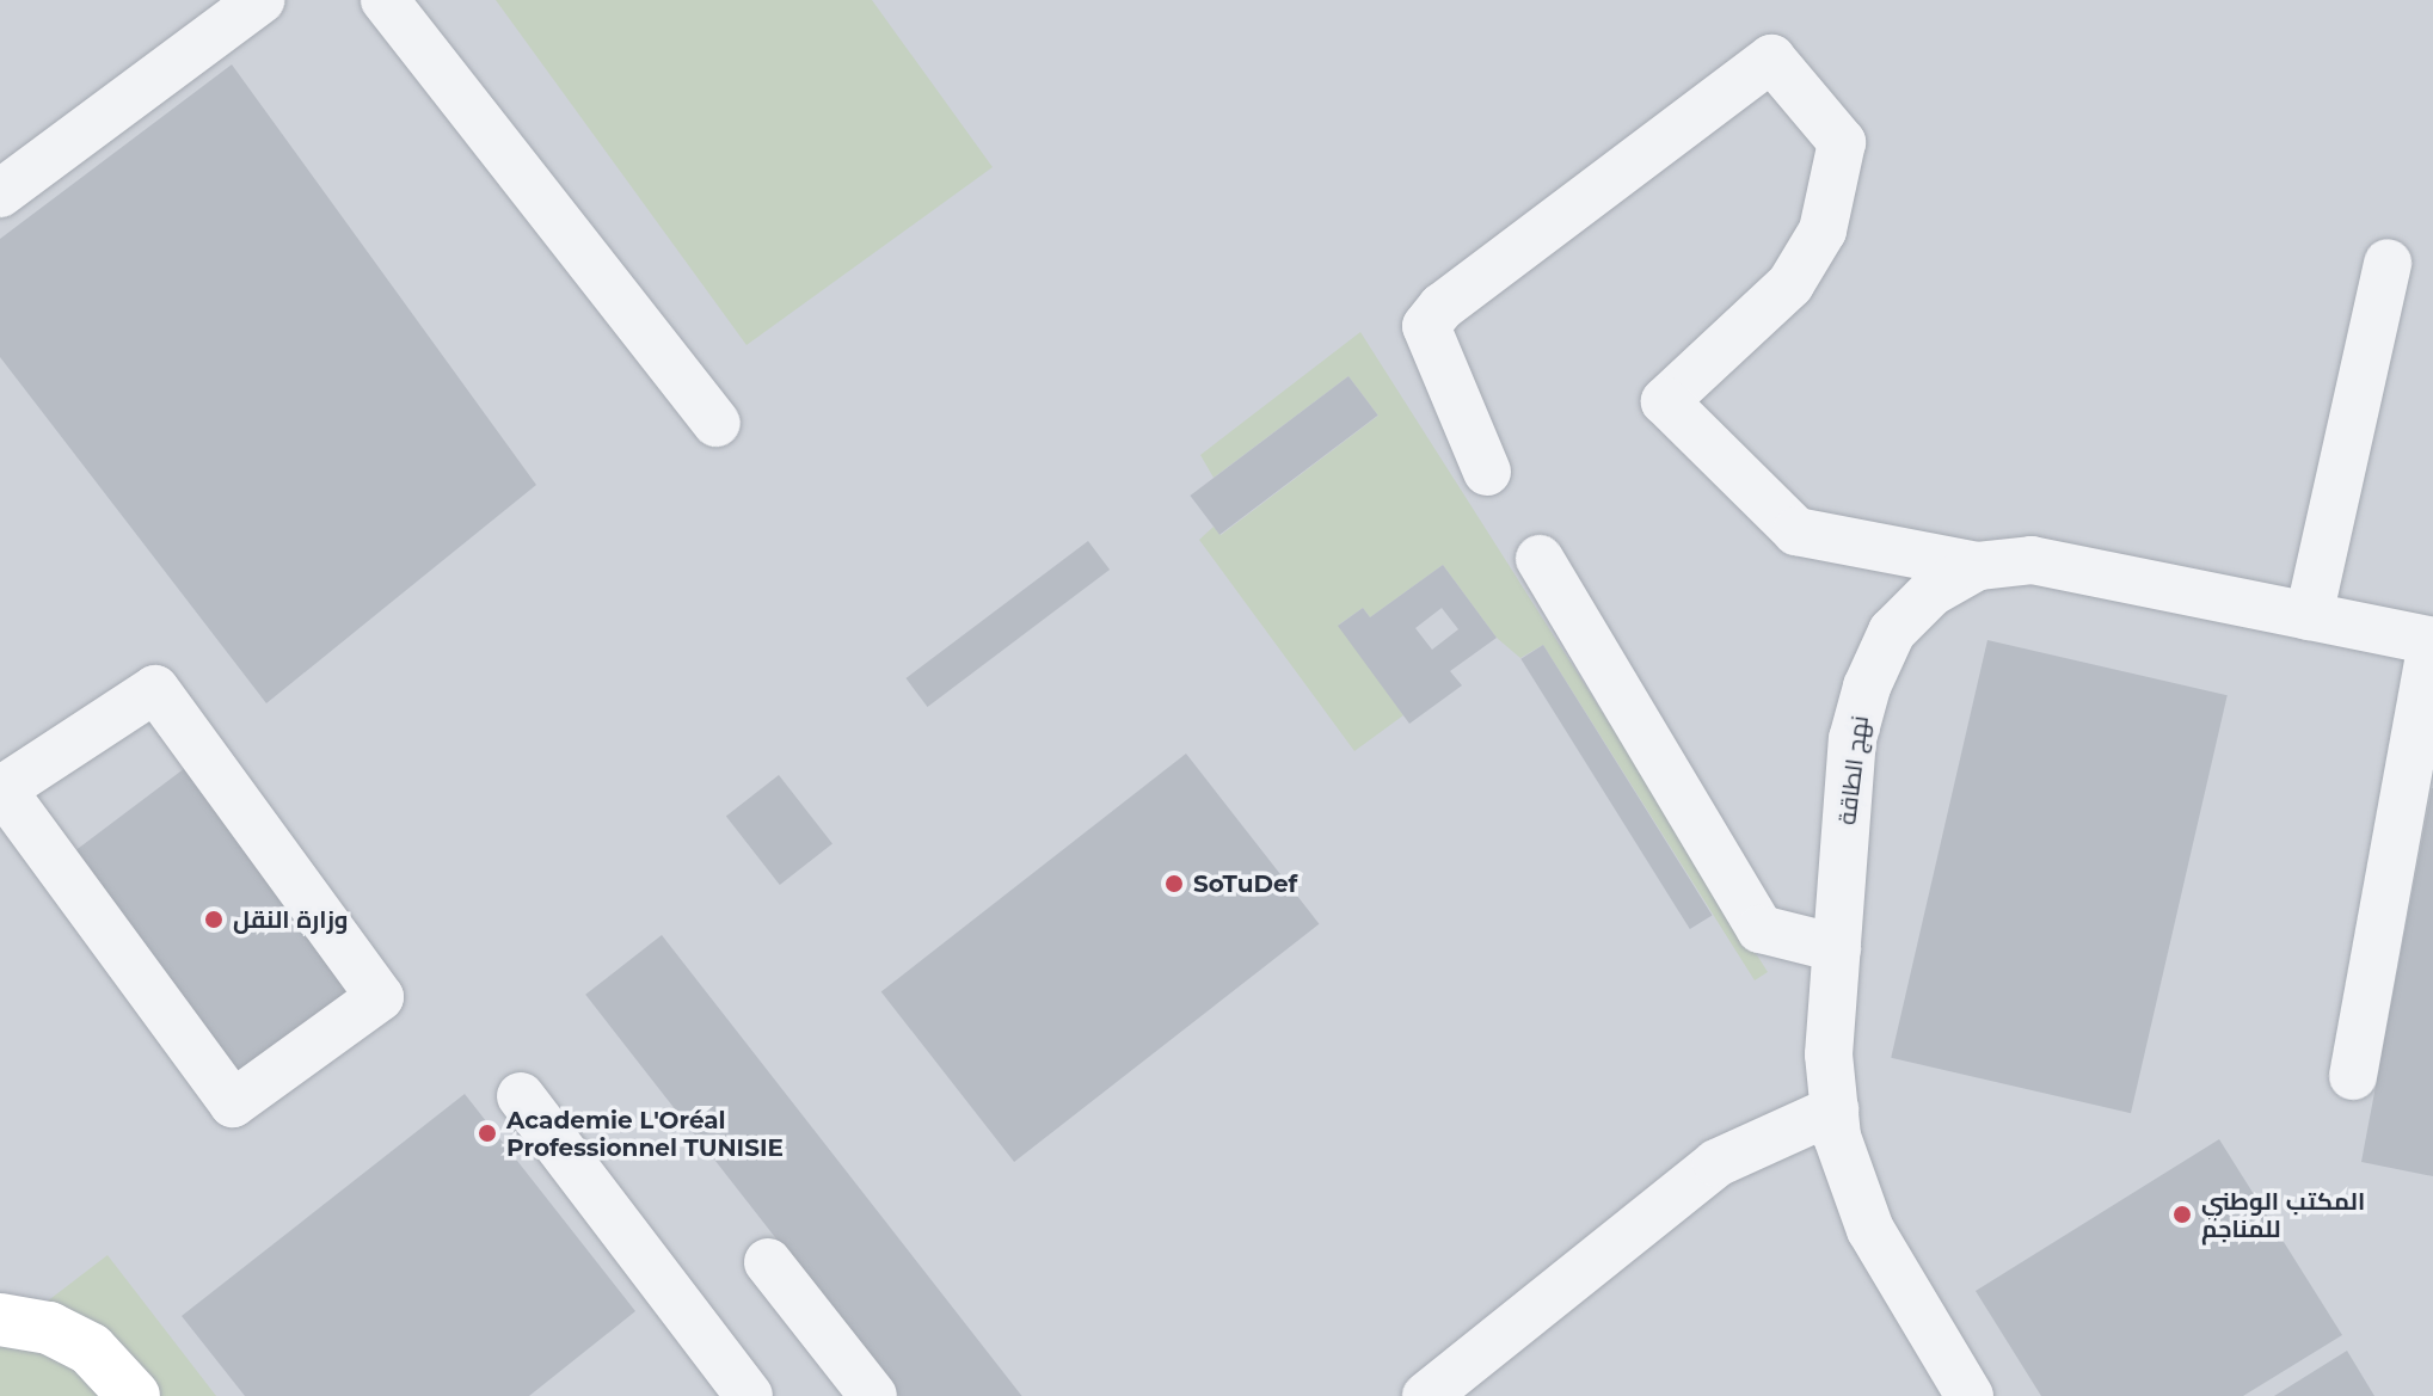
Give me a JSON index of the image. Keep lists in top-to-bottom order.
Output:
{
  "streets": {
    "street": ["نهج الطاقة"]
  },
  "places": [
    "SoTuDef",
    "وزارة النقل",
    "Academie L'Oréal Professionnel TUNISIE",
    "المكتب الوطني للمناجم"
  ]
}
